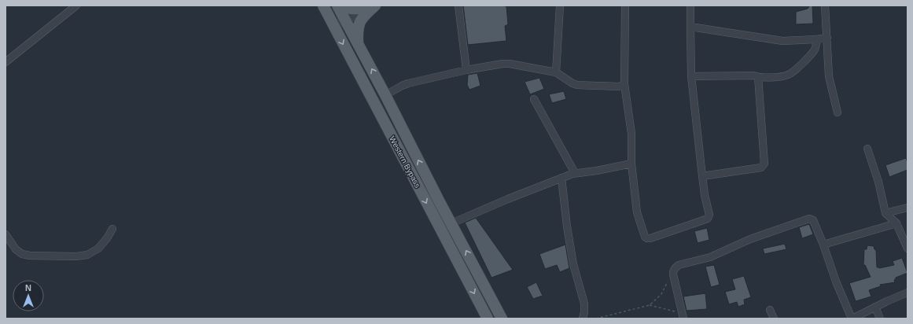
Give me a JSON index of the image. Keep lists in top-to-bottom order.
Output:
{
  "streets": {
    "main road": ["Western Bypass"]
  },
  "north": "top"
}
